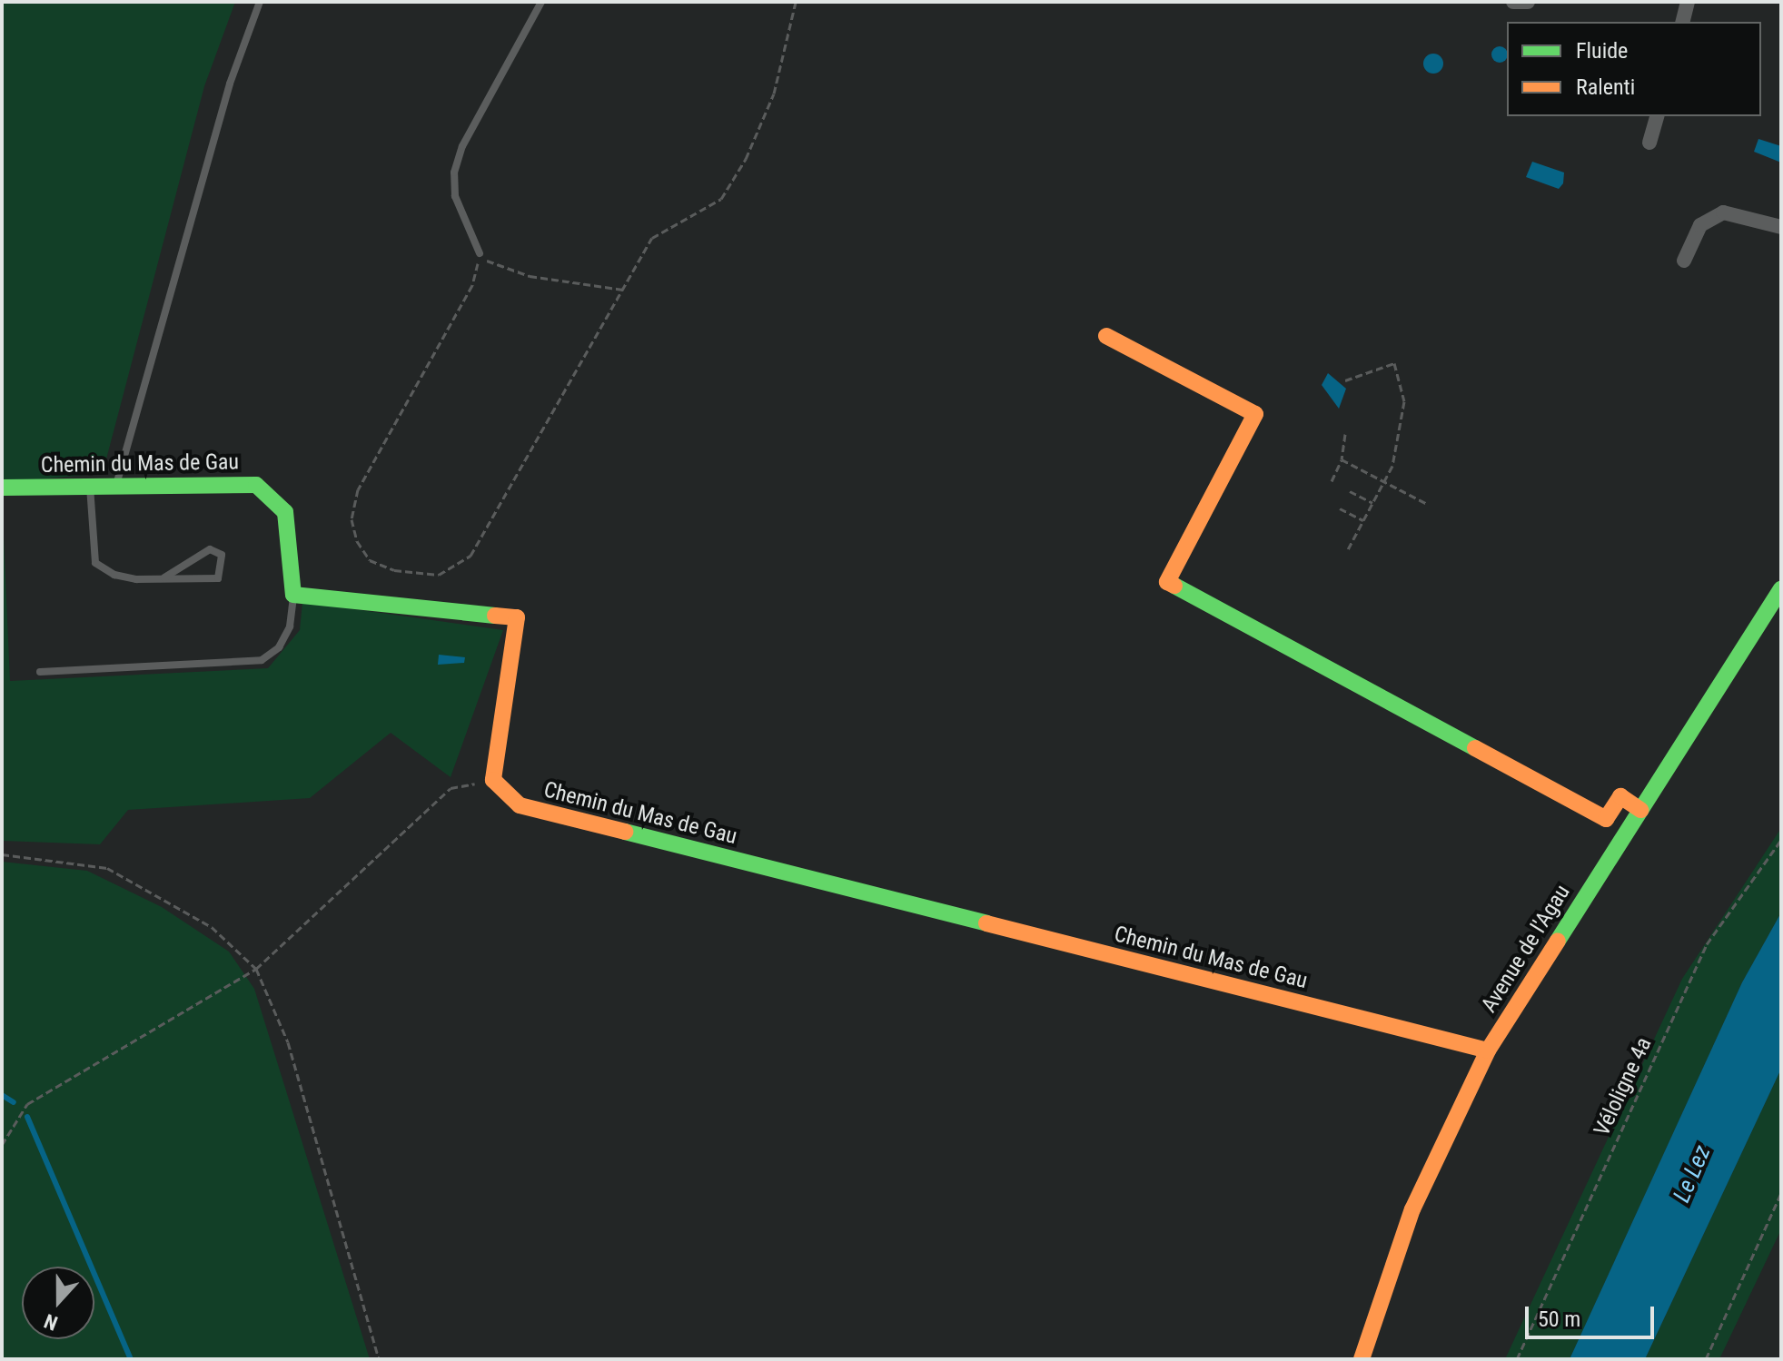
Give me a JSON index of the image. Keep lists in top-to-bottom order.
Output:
{
  "streets": {
    "street": ["Chemin du Mas de Gau", "Avenue de l'Agau"],
    "path": ["Véloligne 4a"]
  },
  "crossings": [
    ["Chemin du Mas de Gau", "Avenue de l'Agau"]
  ],
  "water": ["Le Lez"],
  "legend": ["Fluide", "Ralenti"],
  "scale_bar": "50 m",
  "north": "bottom"
}
